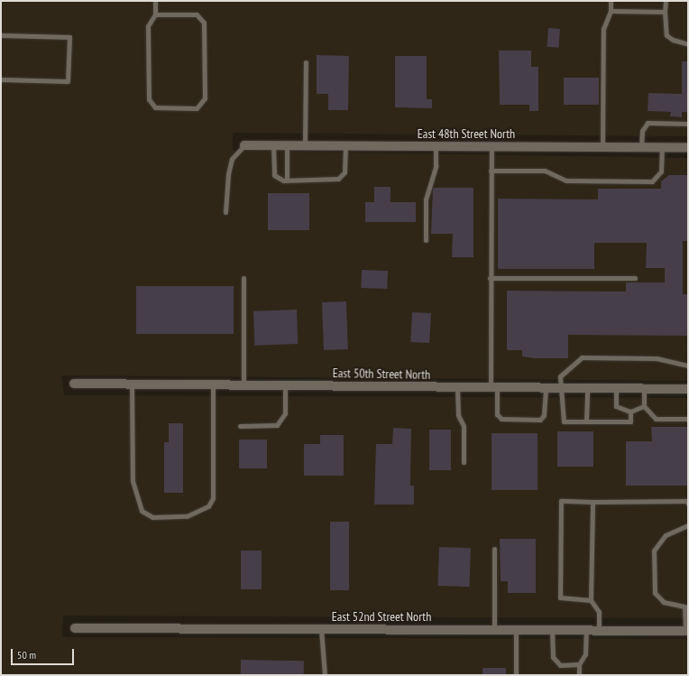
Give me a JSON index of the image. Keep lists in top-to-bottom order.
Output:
{
  "streets": {
    "street": ["East 48th Street North", "East 50th Street North", "East 52nd Street North"]
  },
  "scale_bar": "50 m"
}
